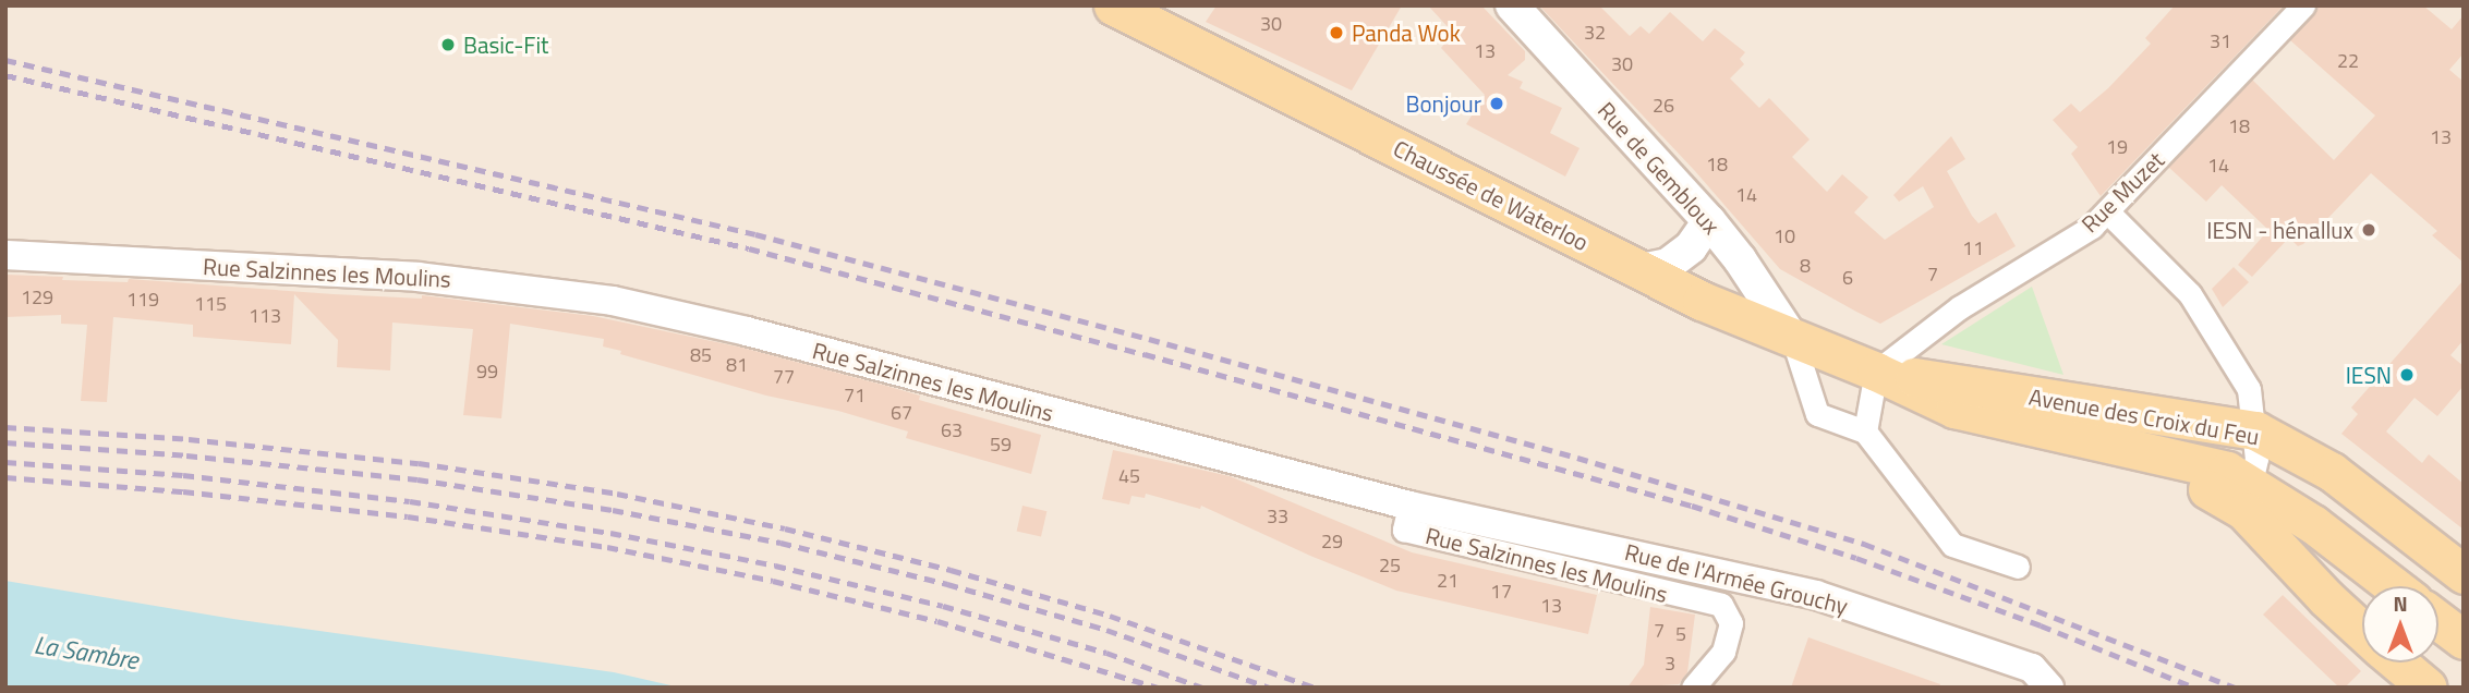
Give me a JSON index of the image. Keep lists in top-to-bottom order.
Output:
{
  "streets": {
    "main road": ["Rue de Gembloux", "Chaussée de Waterloo", "Avenue des Croix du Feu"],
    "street": ["Rue Muzet", "Rue Salzinnes les Moulins", "Rue de l'Armée Grouchy"]
  },
  "crossings": [
    ["Rue de Gembloux", "Chaussée de Waterloo"],
    ["Rue Muzet", "Chaussée de Waterloo"],
    ["Chaussée de Waterloo", "Avenue des Croix du Feu"],
    ["Rue Salzinnes les Moulins", "Rue de l'Armée Grouchy"]
  ],
  "water": ["La Sambre"],
  "places": [
    "Panda Wok",
    "Basic-Fit",
    "Bonjour",
    "IESN - hénallux",
    "IESN"
  ],
  "house_numbers": [
    "30",
    "32",
    "31",
    "13",
    "22",
    "30",
    "26",
    "18",
    "13",
    "19",
    "18",
    "14",
    "14",
    "10",
    "11",
    "8",
    "7",
    "6",
    "129",
    "119",
    "115",
    "113",
    "85",
    "81",
    "99",
    "77",
    "71",
    "67",
    "63",
    "59",
    "45",
    "33",
    "29",
    "25",
    "21",
    "17",
    "13",
    "7",
    "5",
    "3"
  ],
  "north": "top"
}
